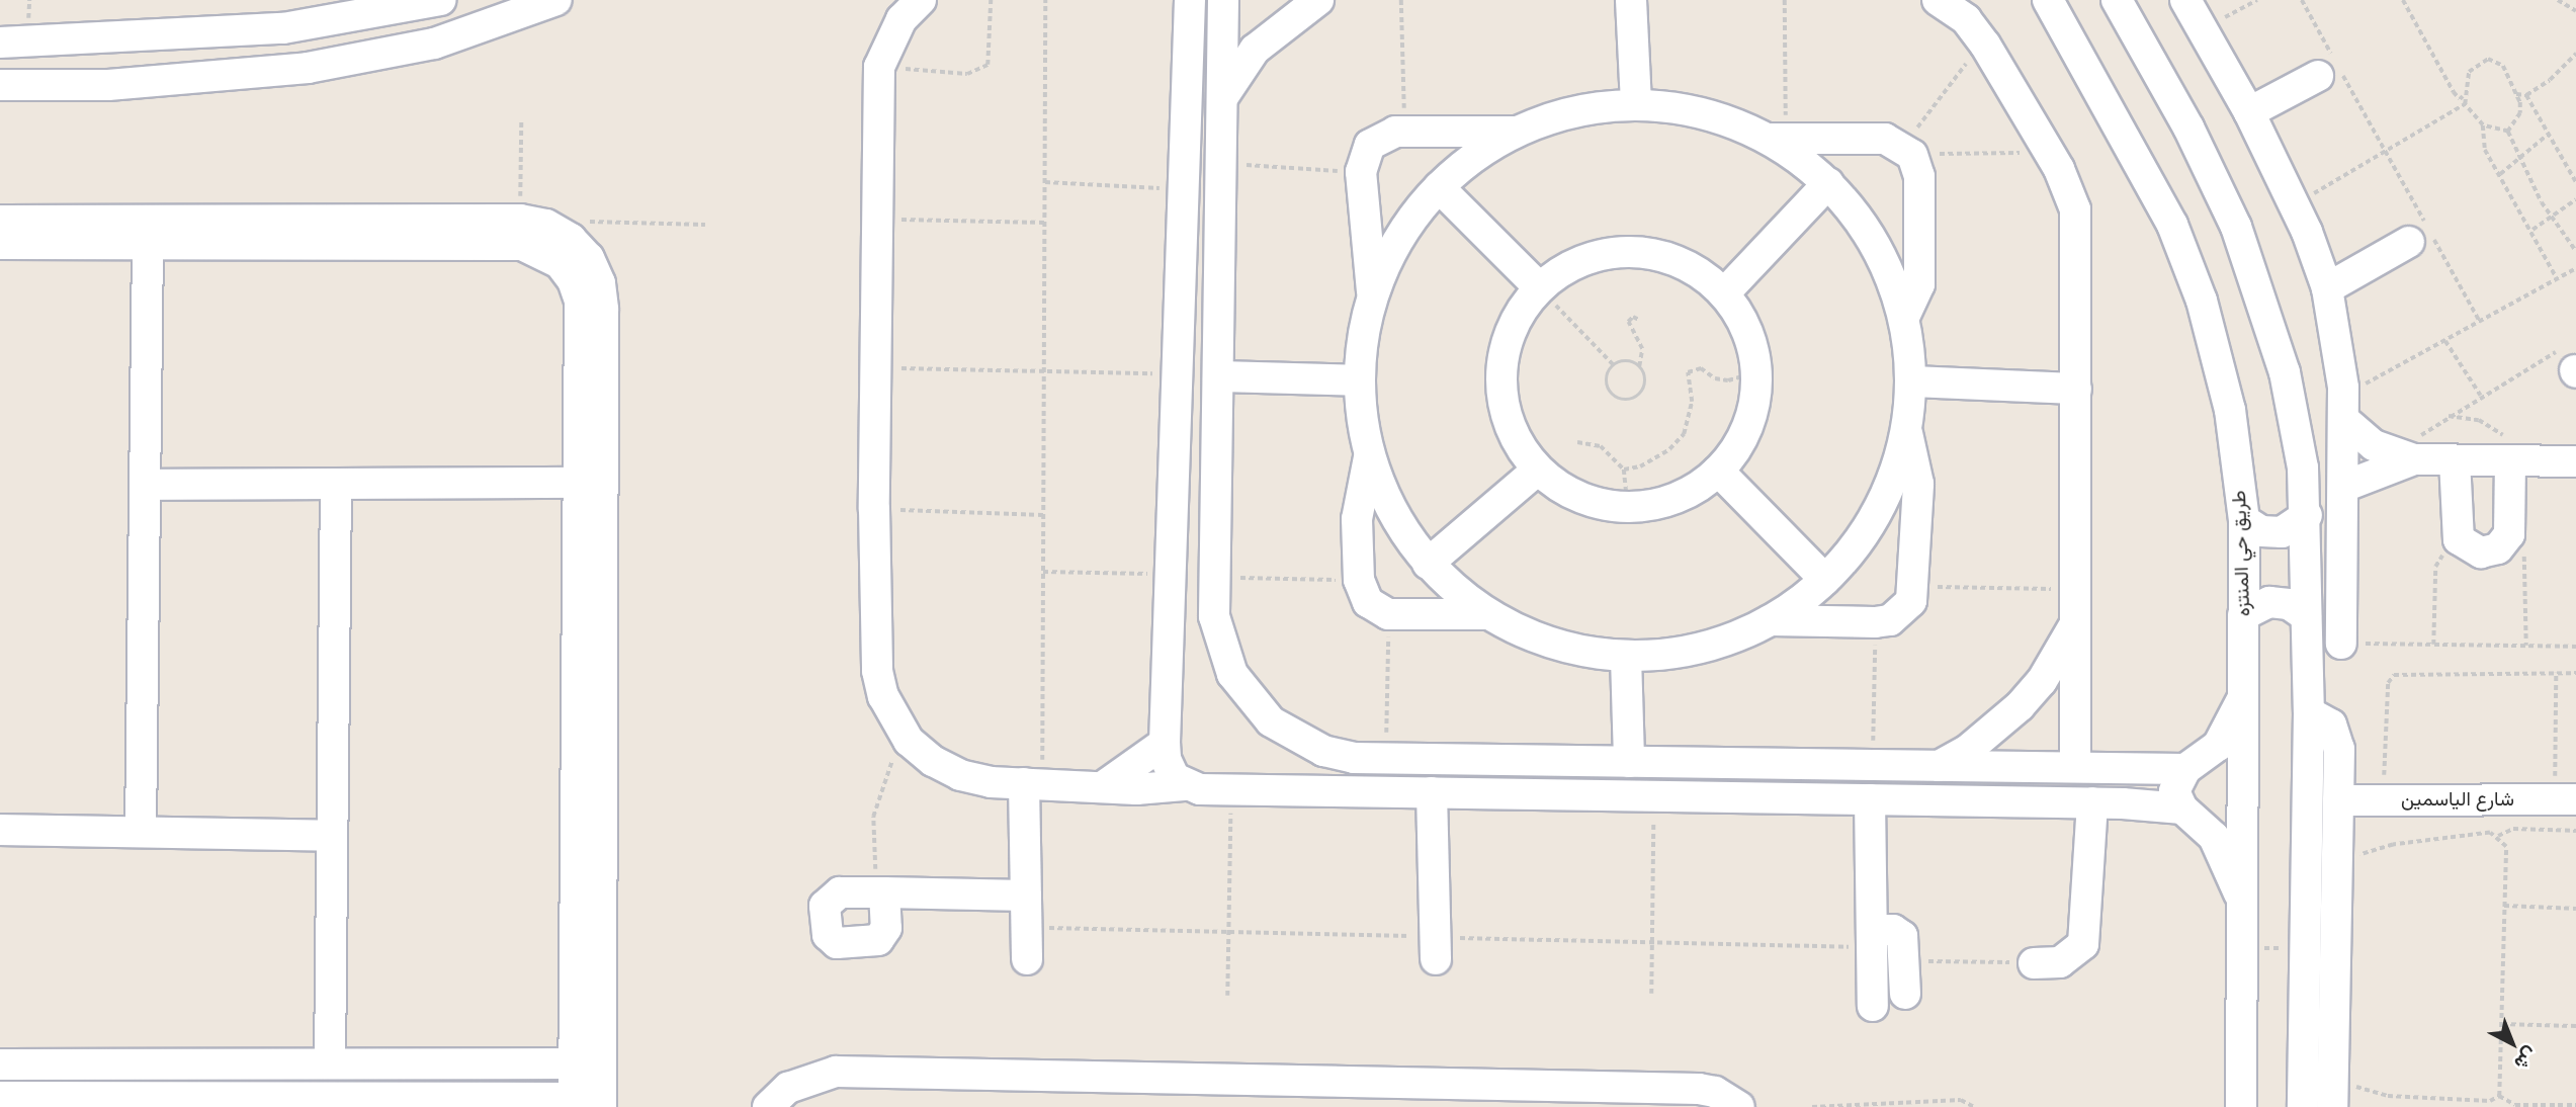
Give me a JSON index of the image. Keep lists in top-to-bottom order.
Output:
{
  "streets": {
    "street": ["طريق حي المنتزه", "شارع الياسمين"]
  },
  "north": "bottom right"
}
